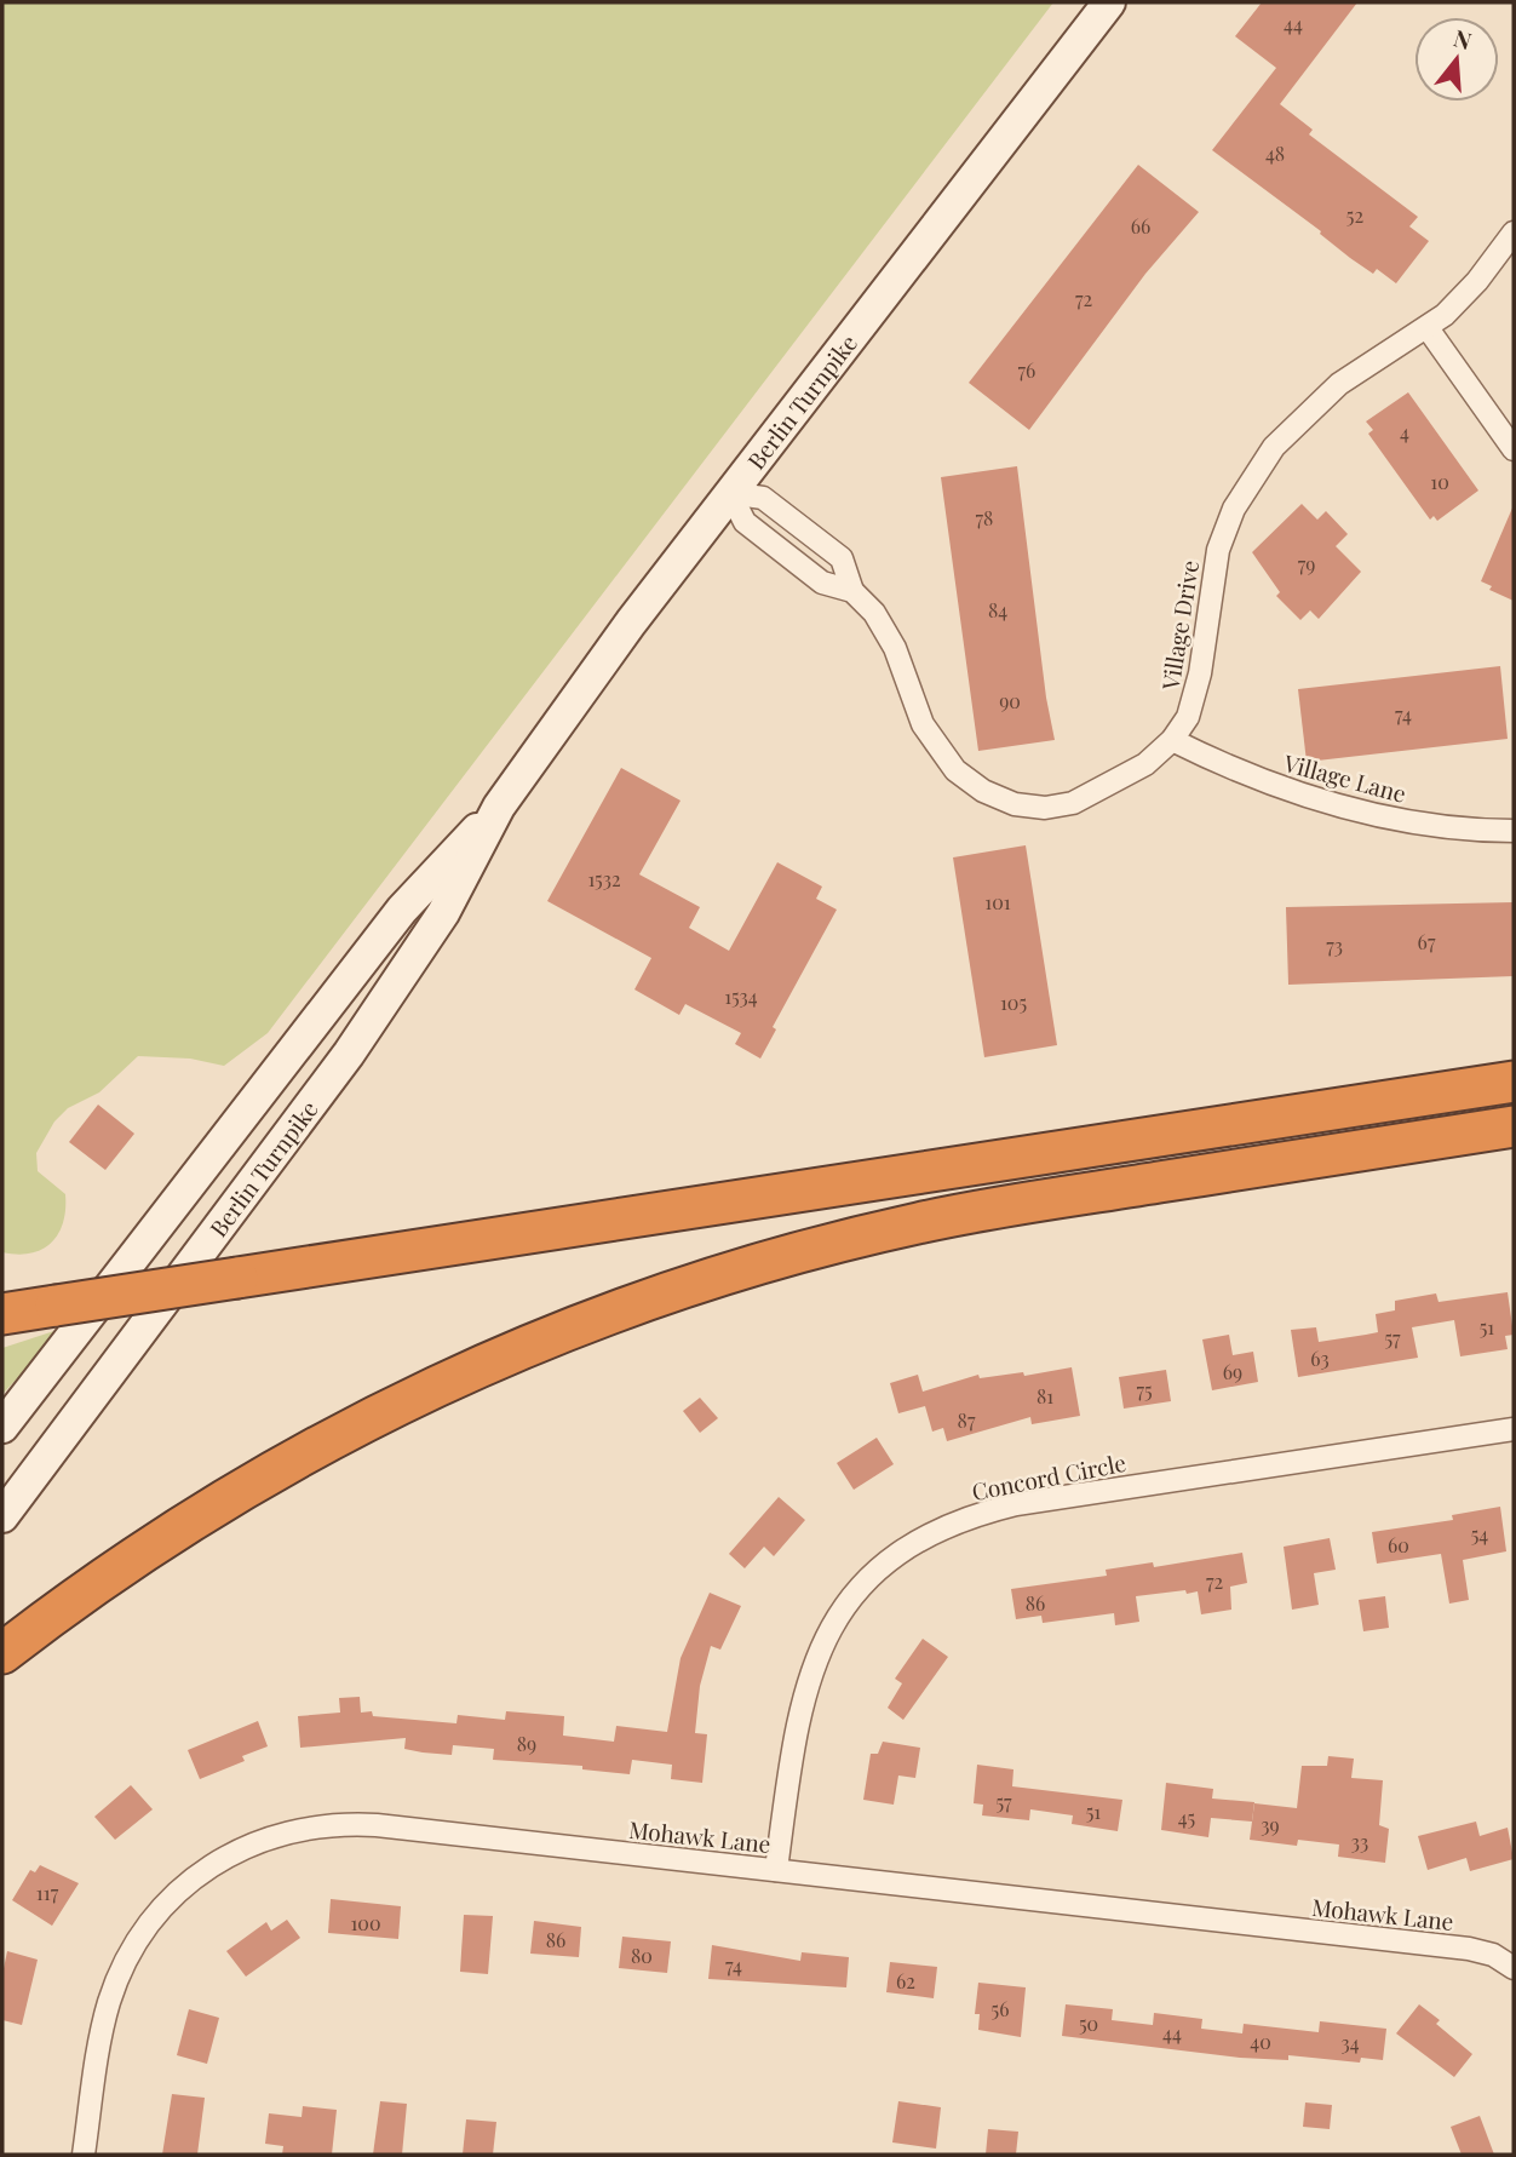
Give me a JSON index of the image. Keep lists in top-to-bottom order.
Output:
{
  "streets": {
    "main road": ["Berlin Turnpike"],
    "street": [
      "Village Drive",
      "Village Lane",
      "Concord Circle",
      "Mohawk Lane"
    ]
  },
  "crossings": [
    ["Berlin Turnpike", "Village Drive"],
    ["Village Drive", "Village Lane"],
    ["Concord Circle", "Mohawk Lane"]
  ],
  "house_numbers": [
    "44",
    "48",
    "52",
    "66",
    "72",
    "76",
    "4",
    "10",
    "78",
    "79",
    "84",
    "90",
    "74",
    "1532",
    "101",
    "67",
    "73",
    "1534",
    "105",
    "51",
    "57",
    "63",
    "69",
    "75",
    "81",
    "87",
    "54",
    "60",
    "72",
    "86",
    "89",
    "57",
    "51",
    "45",
    "39",
    "33",
    "117",
    "100",
    "86",
    "80",
    "74",
    "62",
    "56",
    "50",
    "44",
    "40",
    "34"
  ],
  "north": "top"
}
